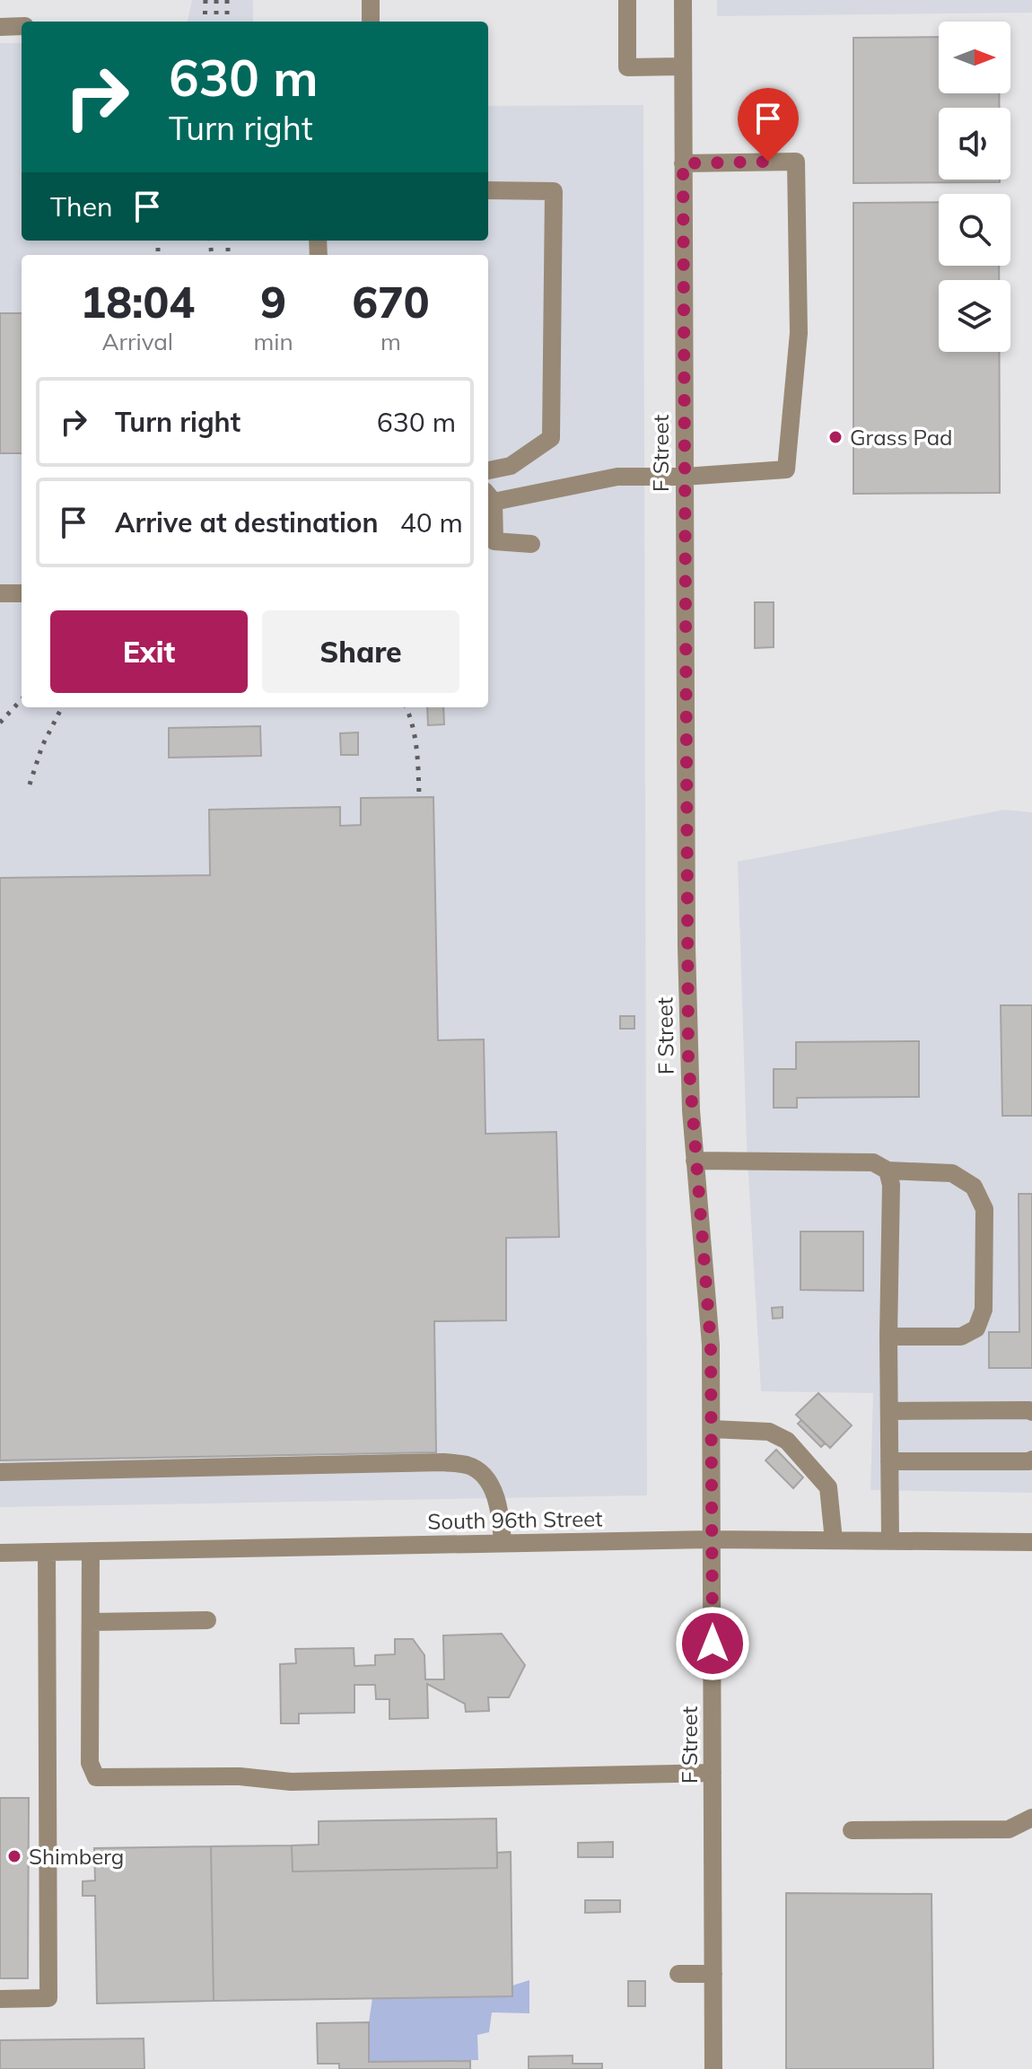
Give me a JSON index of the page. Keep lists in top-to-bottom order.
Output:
{
  "streets": {
    "street": ["F Street", "South 96th Street"]
  },
  "crossings": [
    ["F Street", "South 96th Street"]
  ],
  "places": ["Grass Pad", "Shimberg"],
  "north": "right",
  "page": {
    "turn": ["630 m", "Turn right"],
    "then": "Then",
    "eta": [
      "18:04",
      "Arrival",
      "9",
      "min",
      "670",
      "m"
    ],
    "list": [
      {
        "name": "Turn right",
        "value": "630 m"
      },
      {
        "name": "Arrive at destination",
        "value": "40 m"
      }
    ],
    "buttons": ["Exit", "Share"]
  }
}
